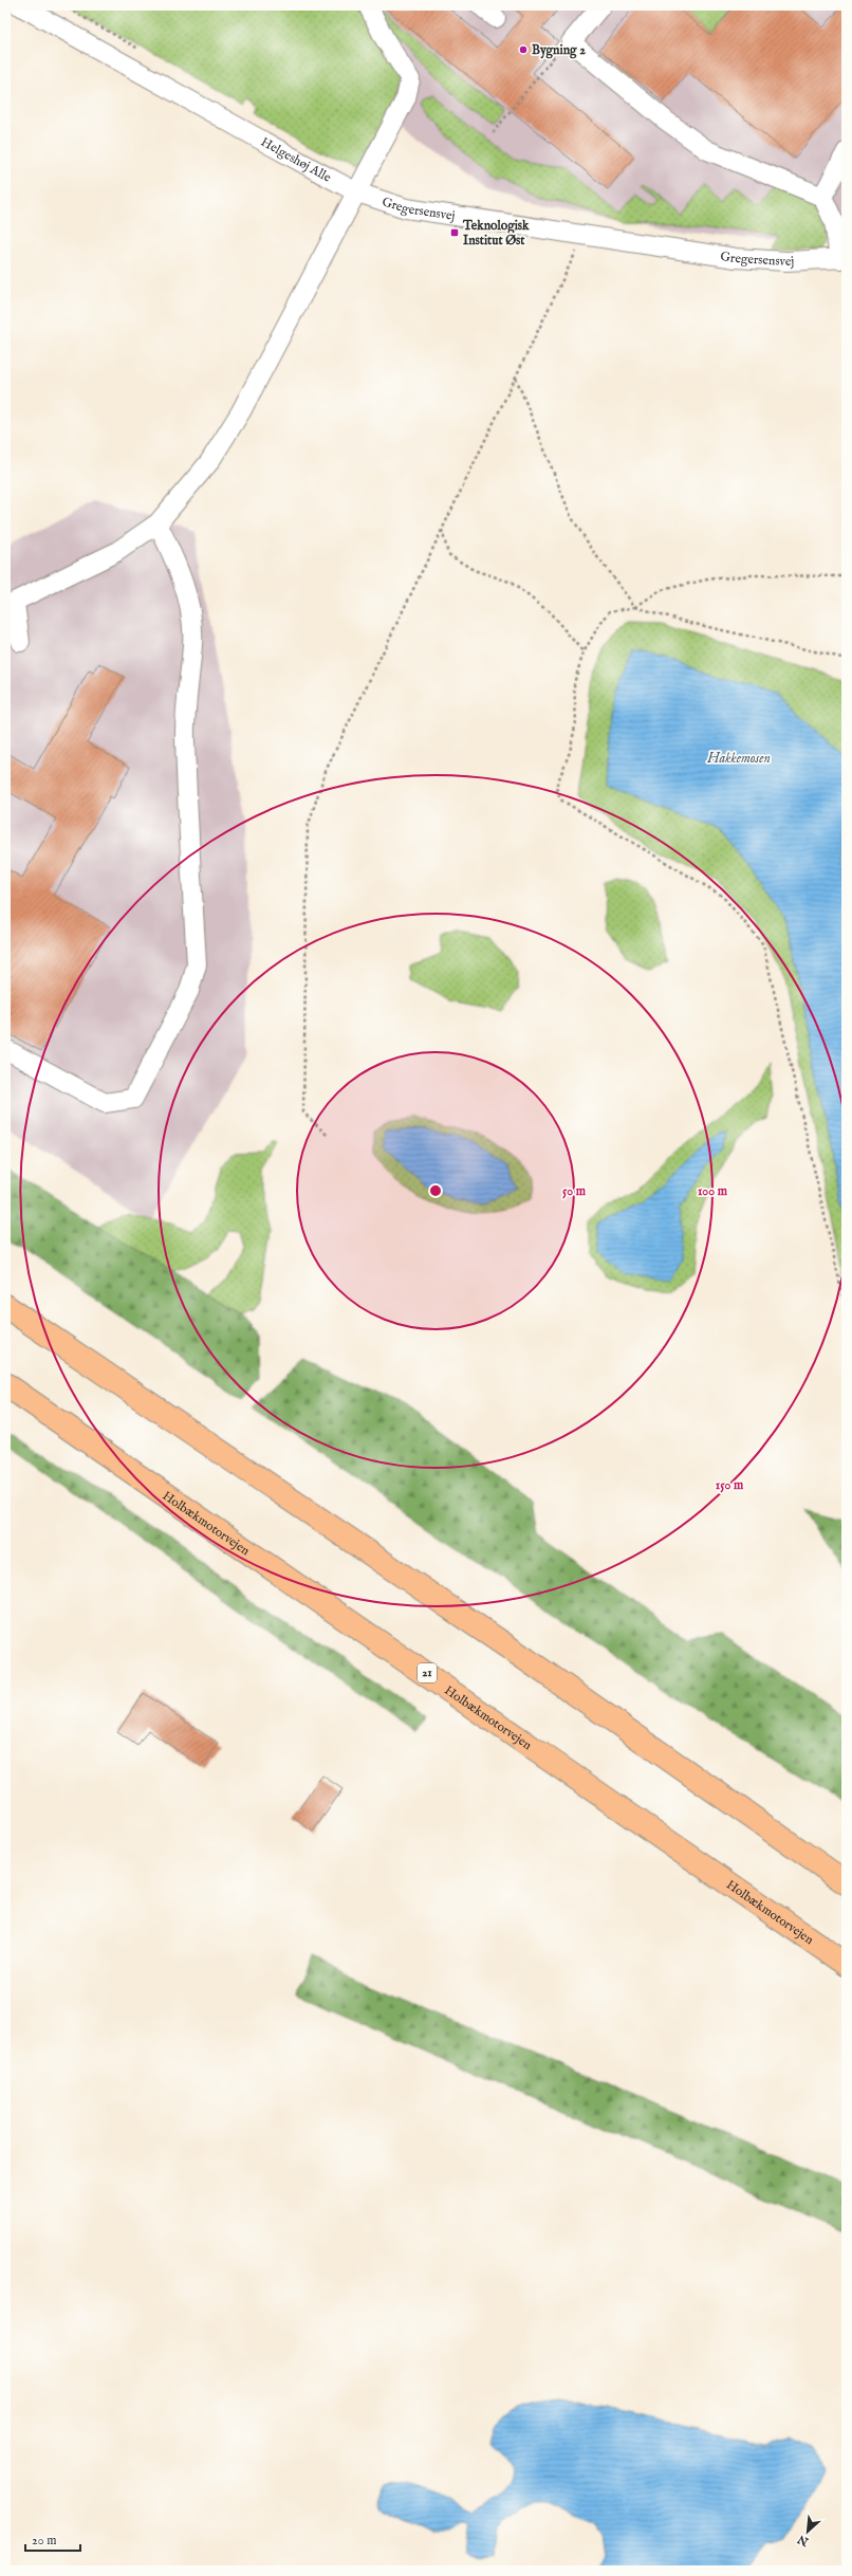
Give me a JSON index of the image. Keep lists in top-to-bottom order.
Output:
{
  "streets": {
    "highway": ["Holbækmotorvejen", "21"],
    "street": ["Helgeshøj Alle", "Gregersensvej"]
  },
  "crossings": [
    ["Helgeshøj Alle", "Gregersensvej"]
  ],
  "water": ["Hakkemosen"],
  "places": {
    "other": ["Bygning 2"],
    "transit": ["Teknologisk Institut Øst"]
  },
  "scale_bar": "20 m",
  "north": "bottom left",
  "rings": ["50 m", "100 m", "150 m"]
}
